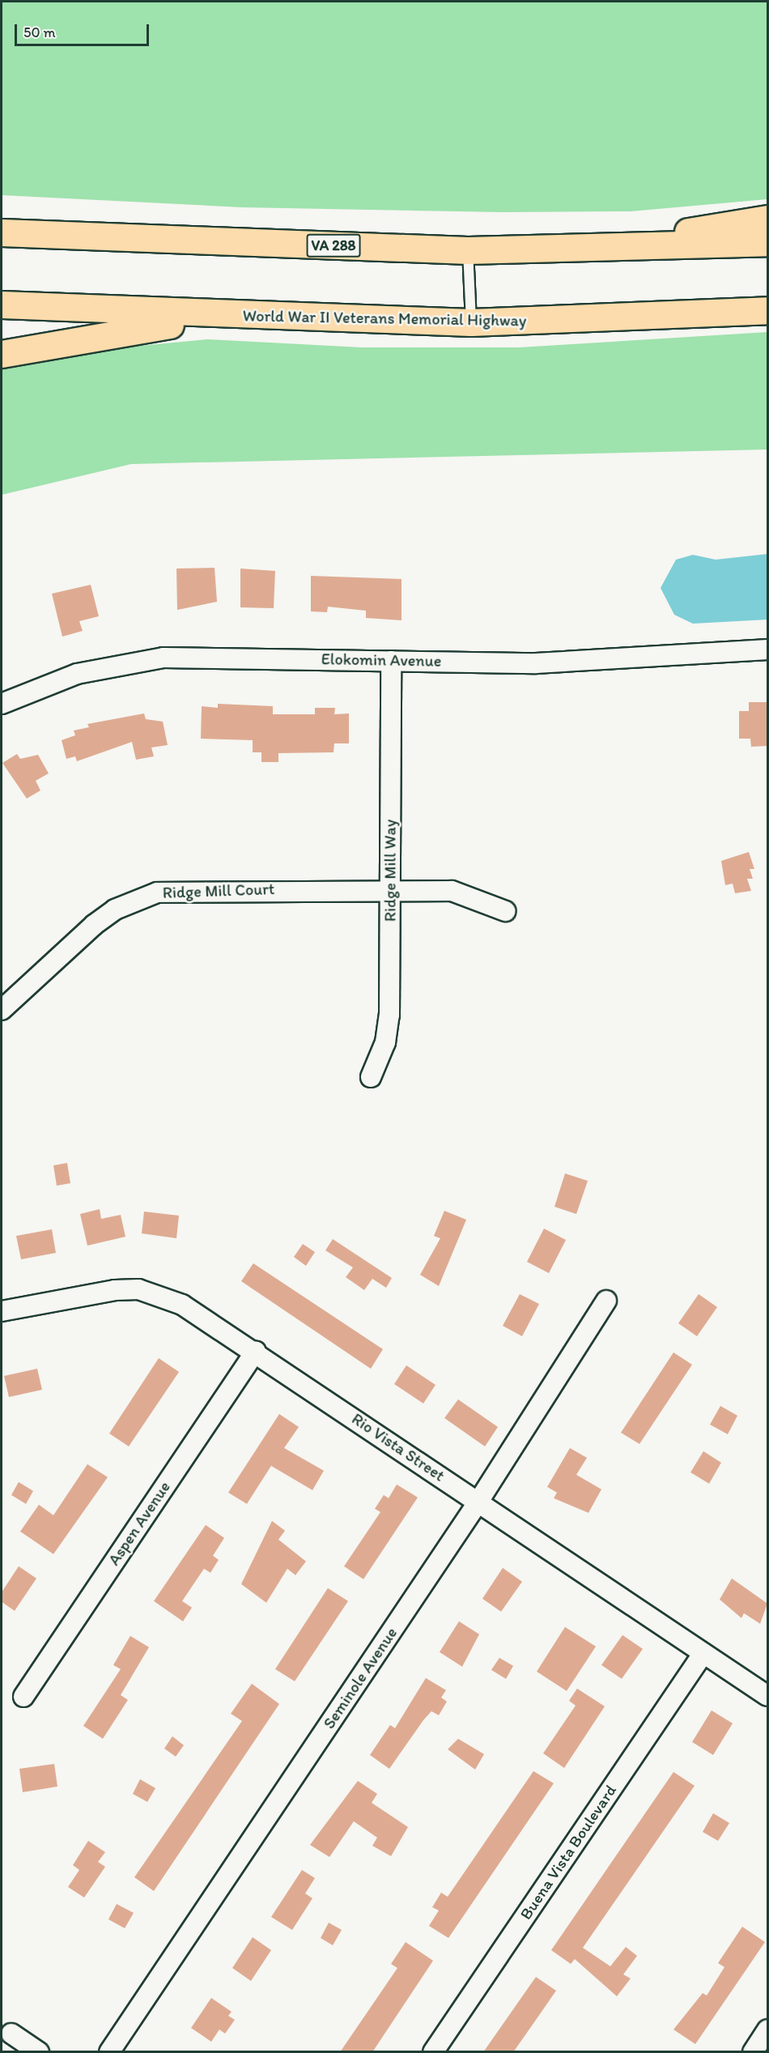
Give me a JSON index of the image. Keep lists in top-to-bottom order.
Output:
{
  "streets": {
    "highway": ["VA 288", "World War II Veterans Memorial Highway"],
    "street": [
      "Elokomin Avenue",
      "Ridge Mill Way",
      "Ridge Mill Court",
      "Rio Vista Street",
      "Aspen Avenue",
      "Seminole Avenue",
      "Buena Vista Boulevard"
    ]
  },
  "crossings": [
    ["Elokomin Avenue", "Ridge Mill Way"],
    ["Ridge Mill Way", "Ridge Mill Court"],
    ["Rio Vista Street", "Aspen Avenue"],
    ["Rio Vista Street", "Seminole Avenue"],
    ["Rio Vista Street", "Buena Vista Boulevard"]
  ],
  "scale_bar": "50 m"
}
